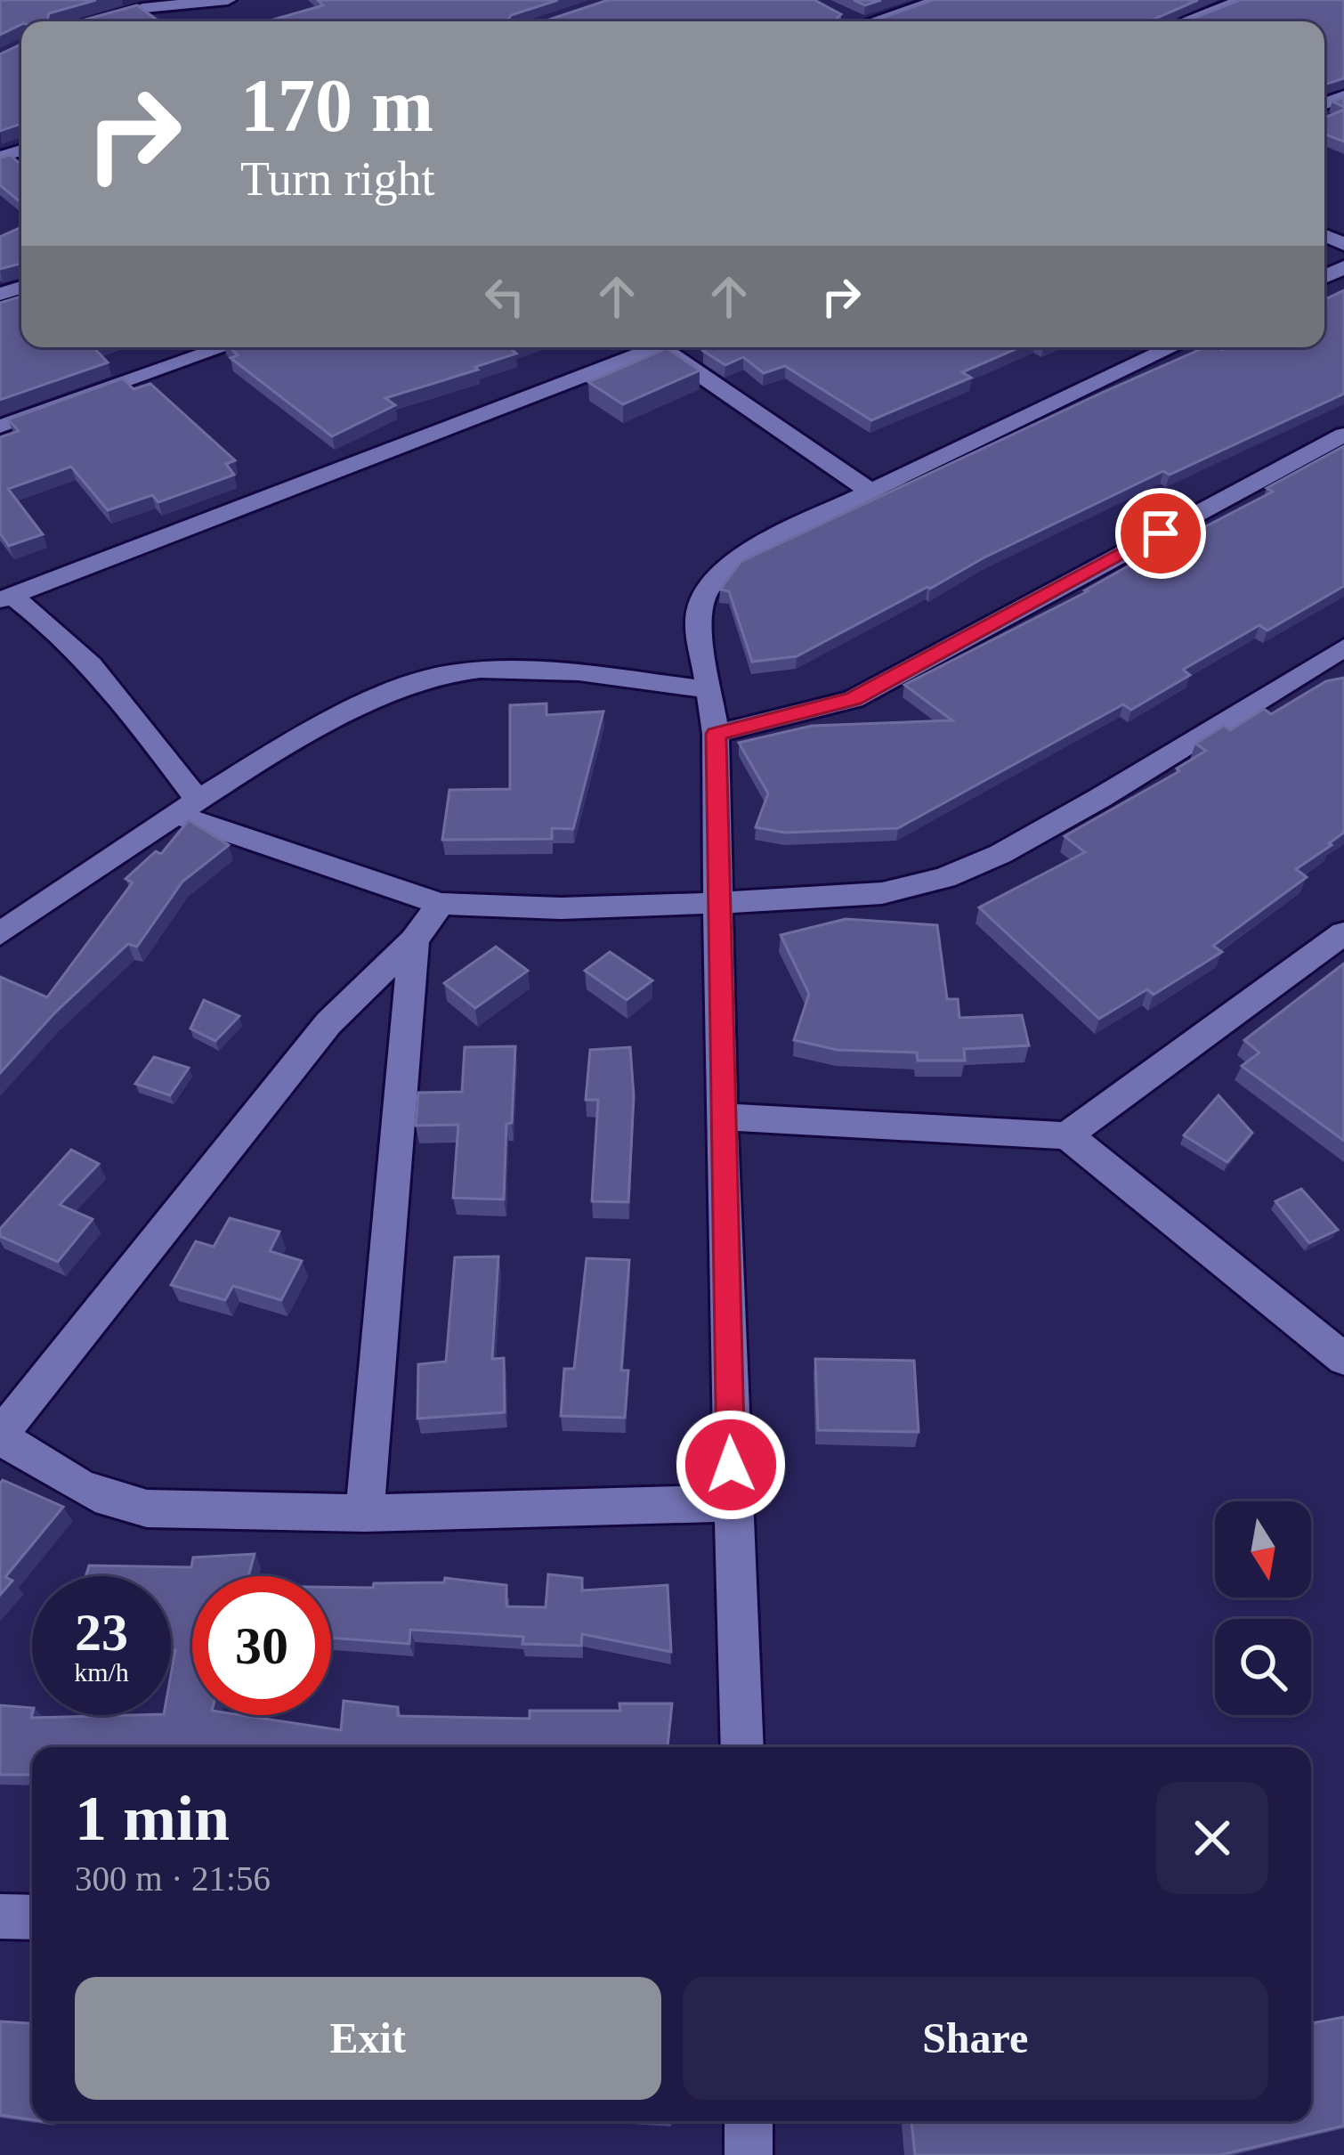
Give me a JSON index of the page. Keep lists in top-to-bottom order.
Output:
{
  "north": "bottom",
  "page": {
    "turn": ["170 m", "Turn right"],
    "speed": "23 km/h",
    "limit": "30",
    "heading": ["1 min", "300 m · 21:56"],
    "buttons": ["Exit", "Share"]
  }
}
